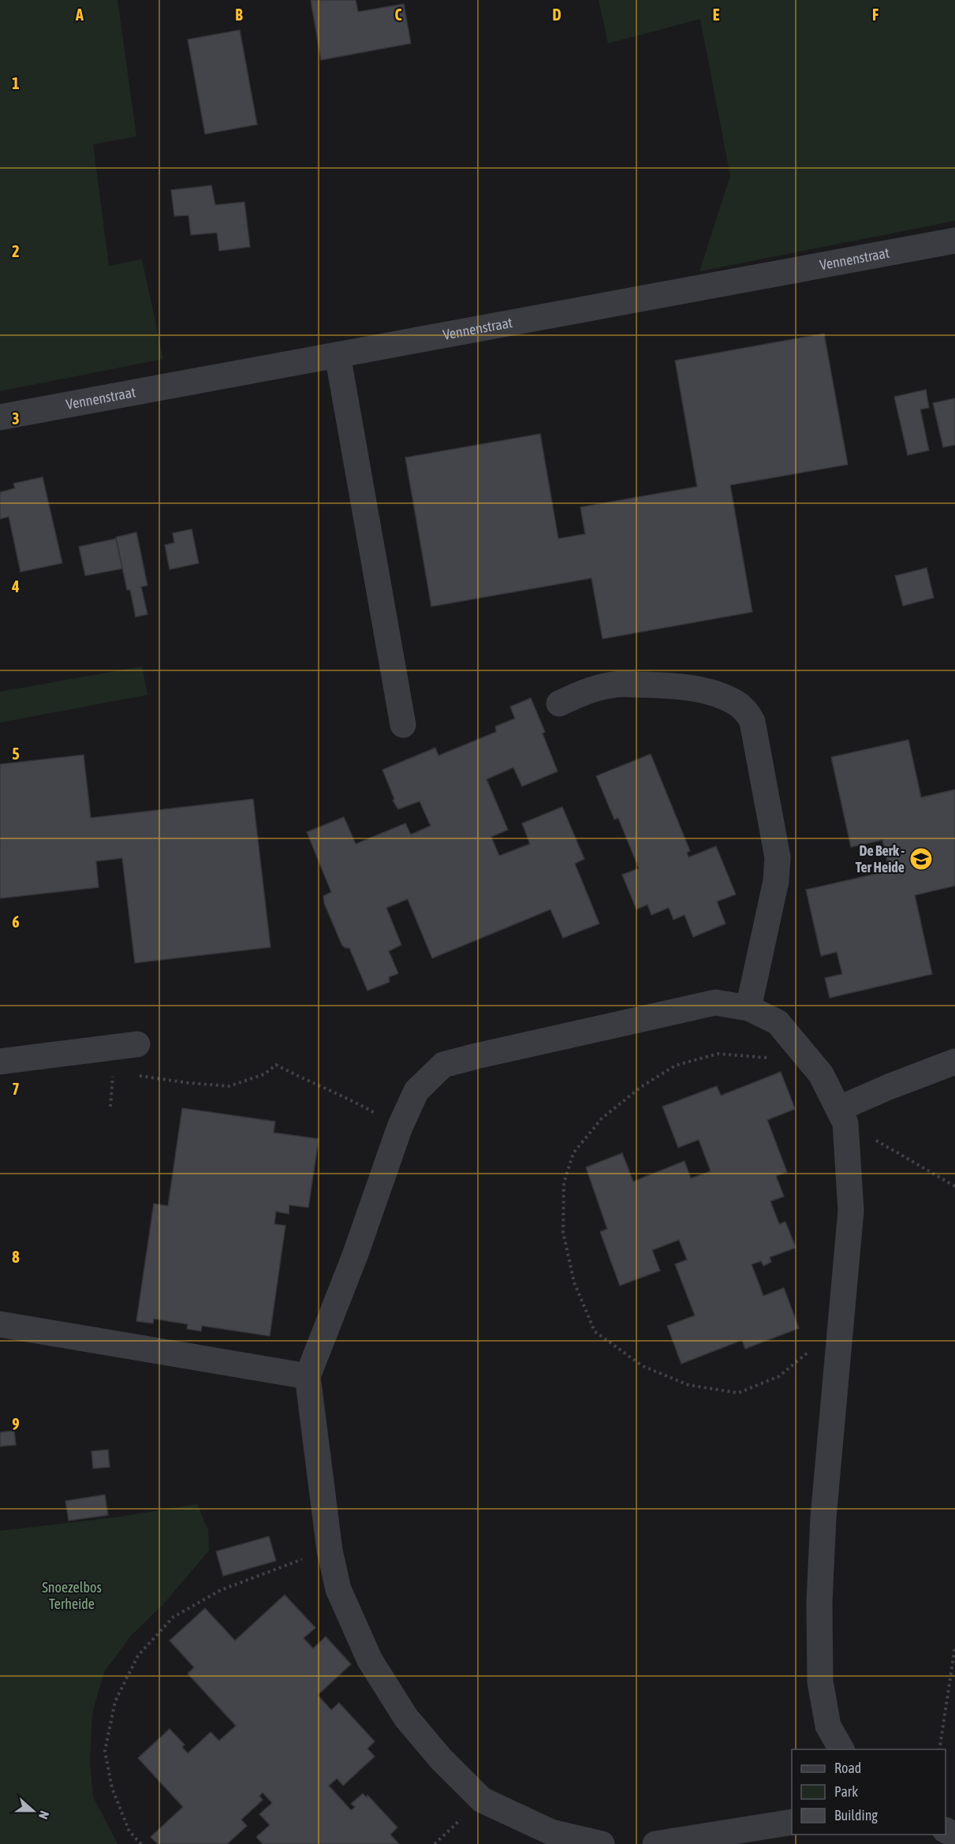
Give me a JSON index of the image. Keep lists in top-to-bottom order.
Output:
{
  "streets": {
    "street": ["Vennenstraat"]
  },
  "parks": ["Snoezelbos Terheide"],
  "places": {
    "school or university": ["De Berk - Ter Heide"]
  },
  "legend": ["Road", "Park", "Building"],
  "north": "right",
  "grid": {
    "columns": [
      "A",
      "B",
      "C",
      "D",
      "E",
      "F"
    ],
    "rows": [
      "1",
      "2",
      "3",
      "4",
      "5",
      "6",
      "7",
      "8",
      "9"
    ]
  }
}
